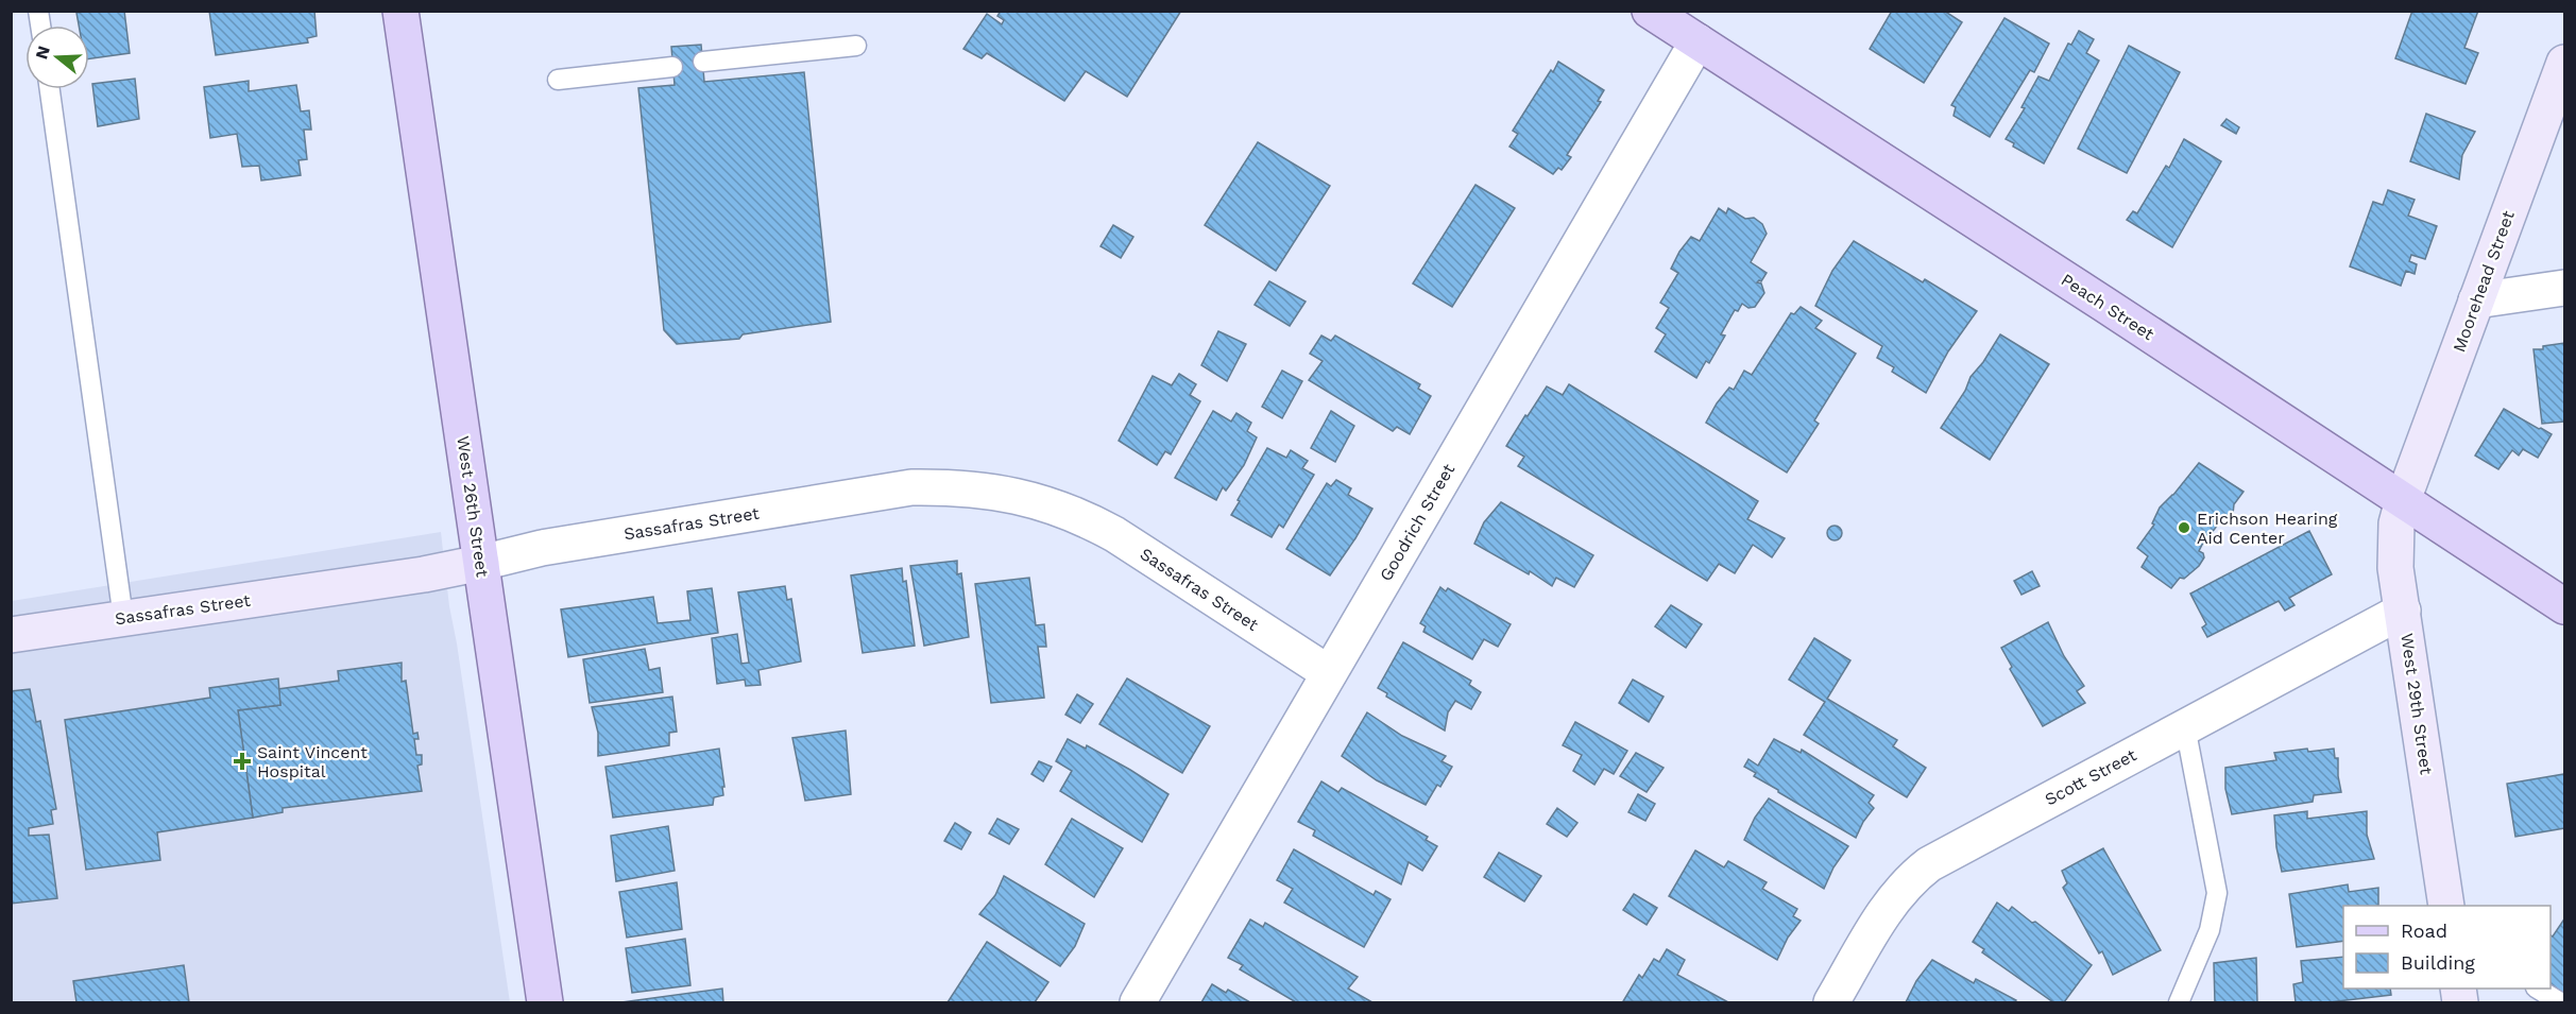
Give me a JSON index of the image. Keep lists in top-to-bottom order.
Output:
{
  "streets": {
    "main road": ["Peach Street", "West 26th Street"],
    "street": [
      "Moorehead Street",
      "Goodrich Street",
      "Sassafras Street",
      "West 29th Street",
      "Scott Street"
    ]
  },
  "crossings": [
    ["Moorehead Street", "Peach Street"],
    ["Moorehead Street", "West 29th Street"],
    ["Peach Street", "Goodrich Street"],
    ["Peach Street", "West 29th Street"],
    ["West 26th Street", "Sassafras Street"],
    ["Goodrich Street", "Sassafras Street"],
    ["West 29th Street", "Scott Street"]
  ],
  "places": {
    "other": ["Erichson Hearing Aid Center"],
    "health": ["Saint Vincent Hospital"]
  },
  "legend": ["Road", "Building"],
  "north": "left"
}
